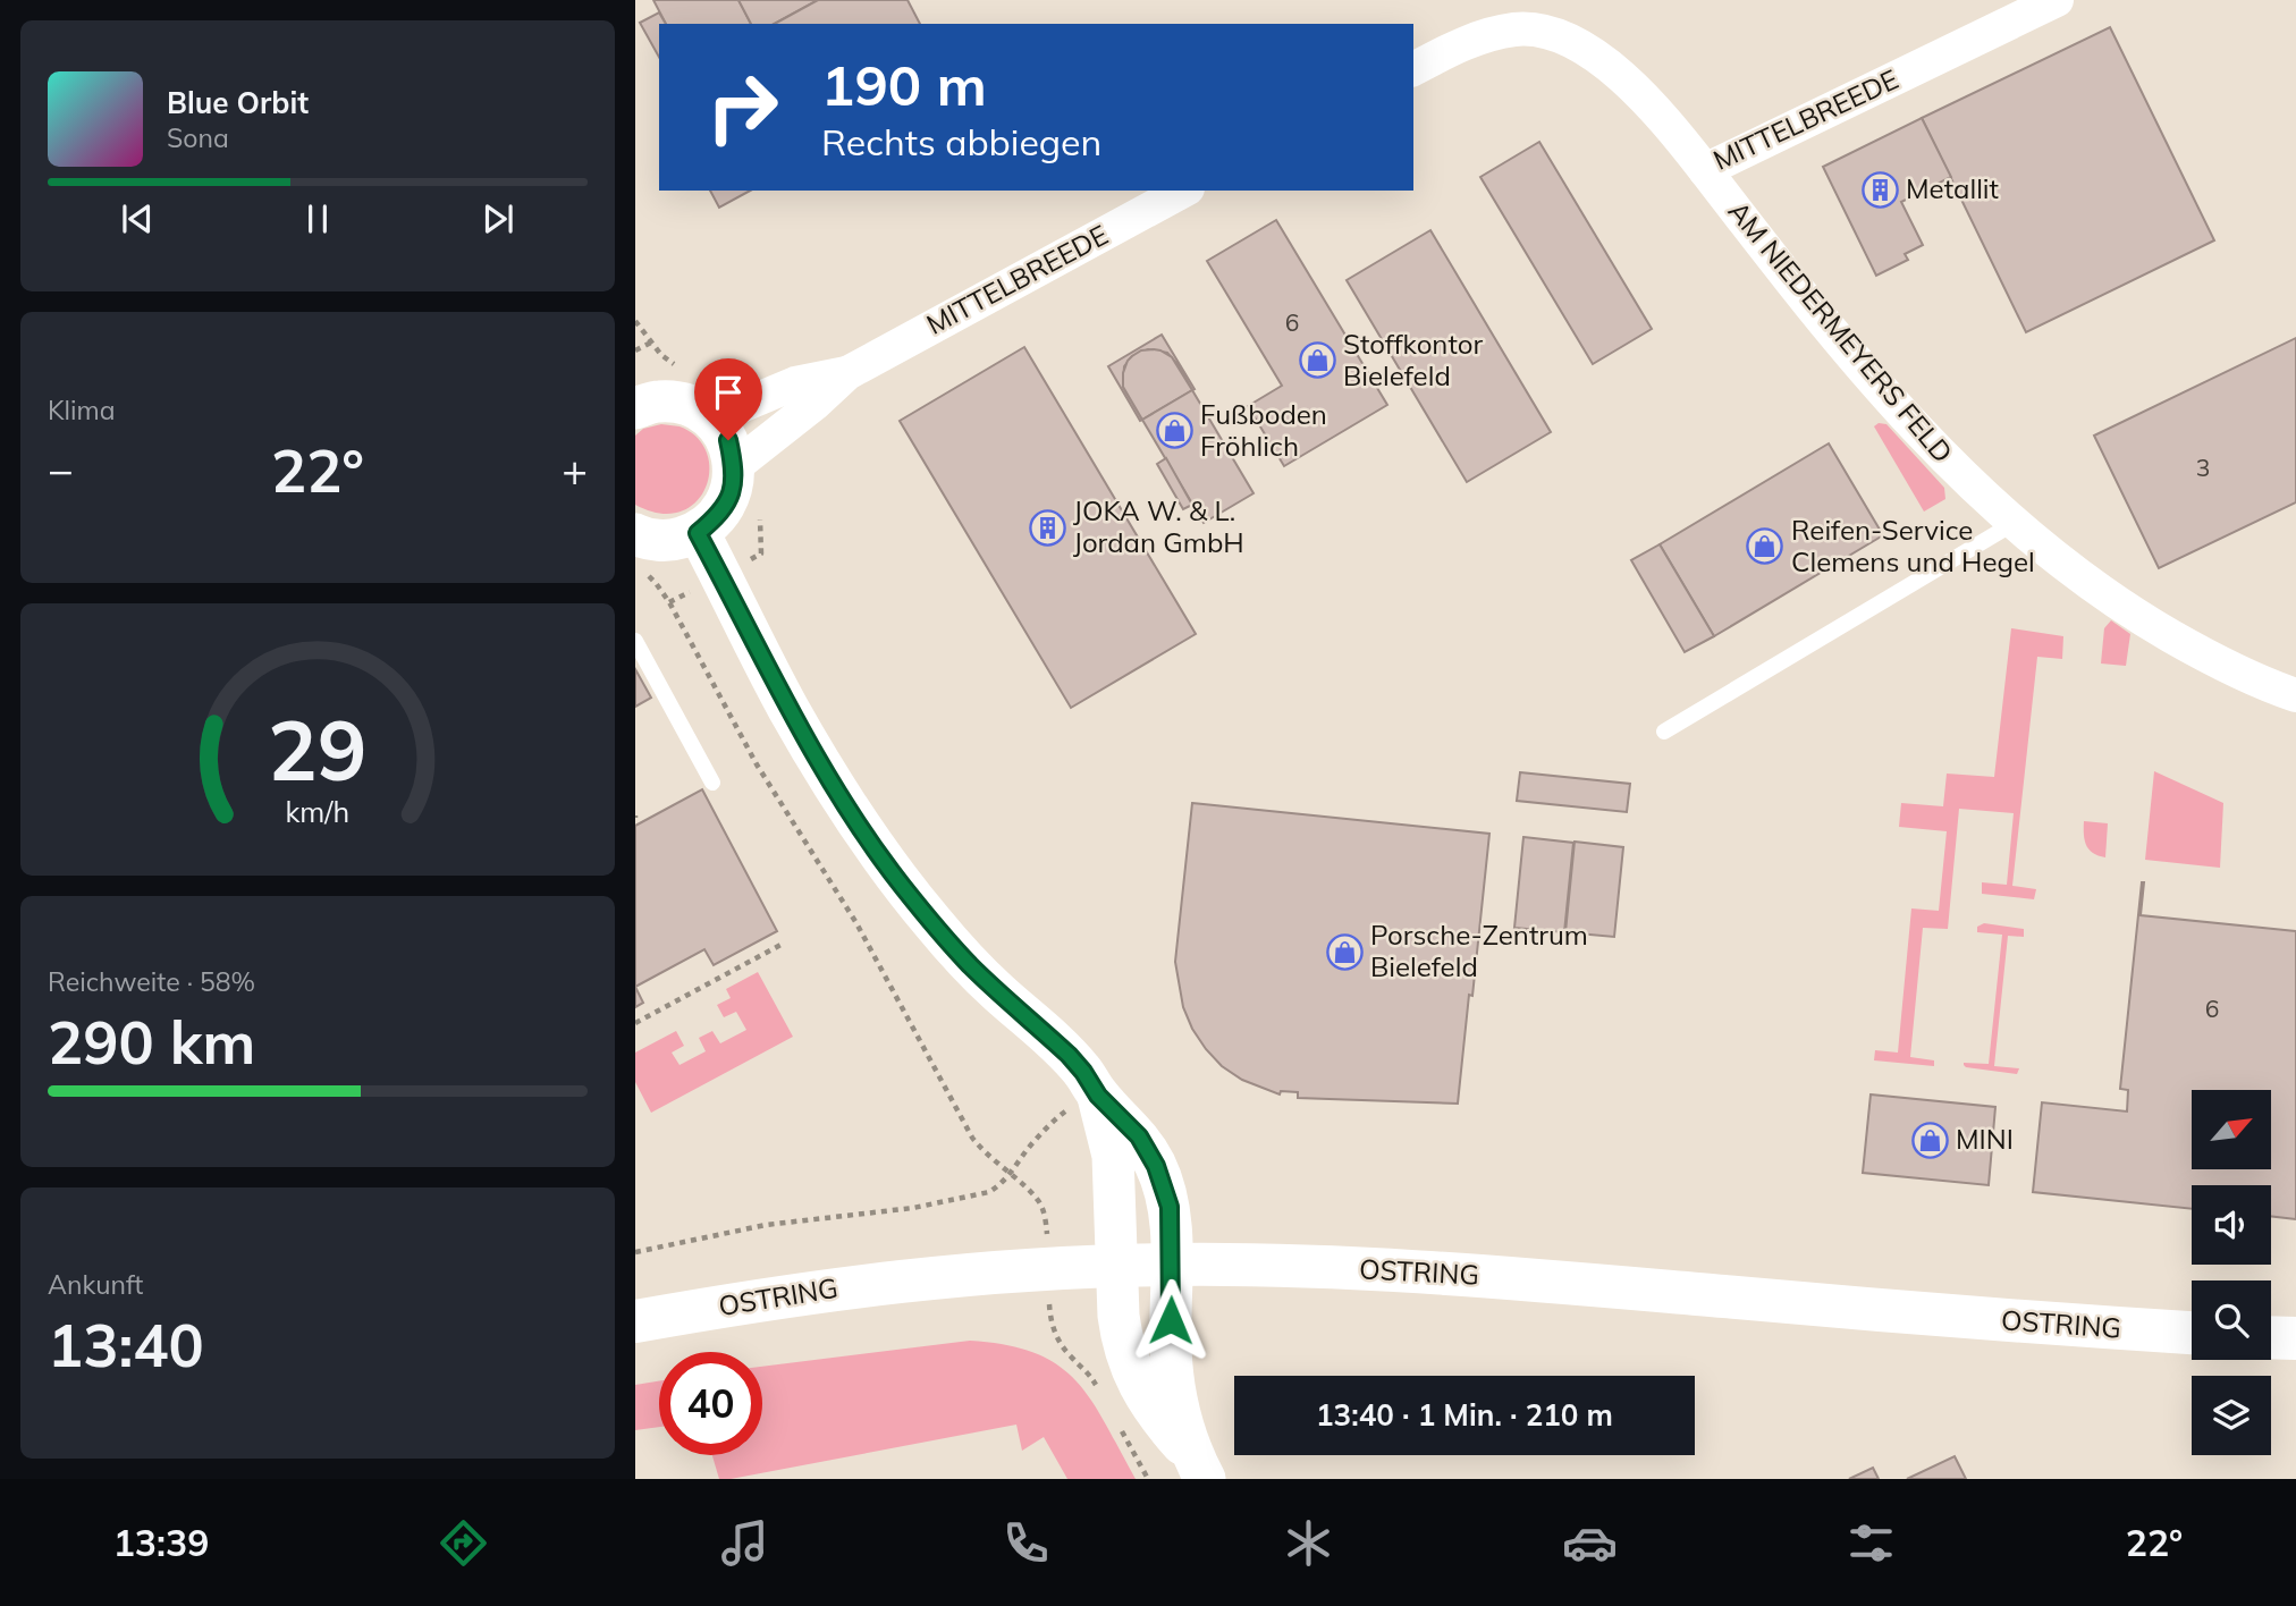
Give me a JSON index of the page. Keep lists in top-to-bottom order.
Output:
{
  "streets": {
    "main road": ["OSTRING"],
    "street": ["MITTELBREEDE", "AM NIEDERMEYERS FELD"]
  },
  "crossings": [
    ["MITTELBREEDE", "AM NIEDERMEYERS FELD"]
  ],
  "places": {
    "building": ["Metallit", "JOKA W. & L. Jordan GmbH"],
    "shop": [
      "Stoffkontor Bielefeld",
      "Fußboden Fröhlich",
      "Reifen-Service Clemens und Hegel",
      "Porsche-Zentrum Bielefeld",
      "MINI"
    ]
  },
  "house_numbers": ["6", "3", "6"],
  "north": "top right",
  "page": {
    "turn": ["190 m", "Rechts abbiegen"],
    "song": ["Blue Orbit", "Sona"],
    "tile": [
      "Klima",
      ["Reichweite · 58%", "290 km"],
      ["Ankunft", "13:40"]
    ],
    "heat": ["−", "22°", "+"],
    "limit": "40",
    "trip": "13:40 · 1 Min. · 210 m",
    "tabs": ["13:39", "22°"],
    "gauge": ["29", "km/h"]
  }
}
